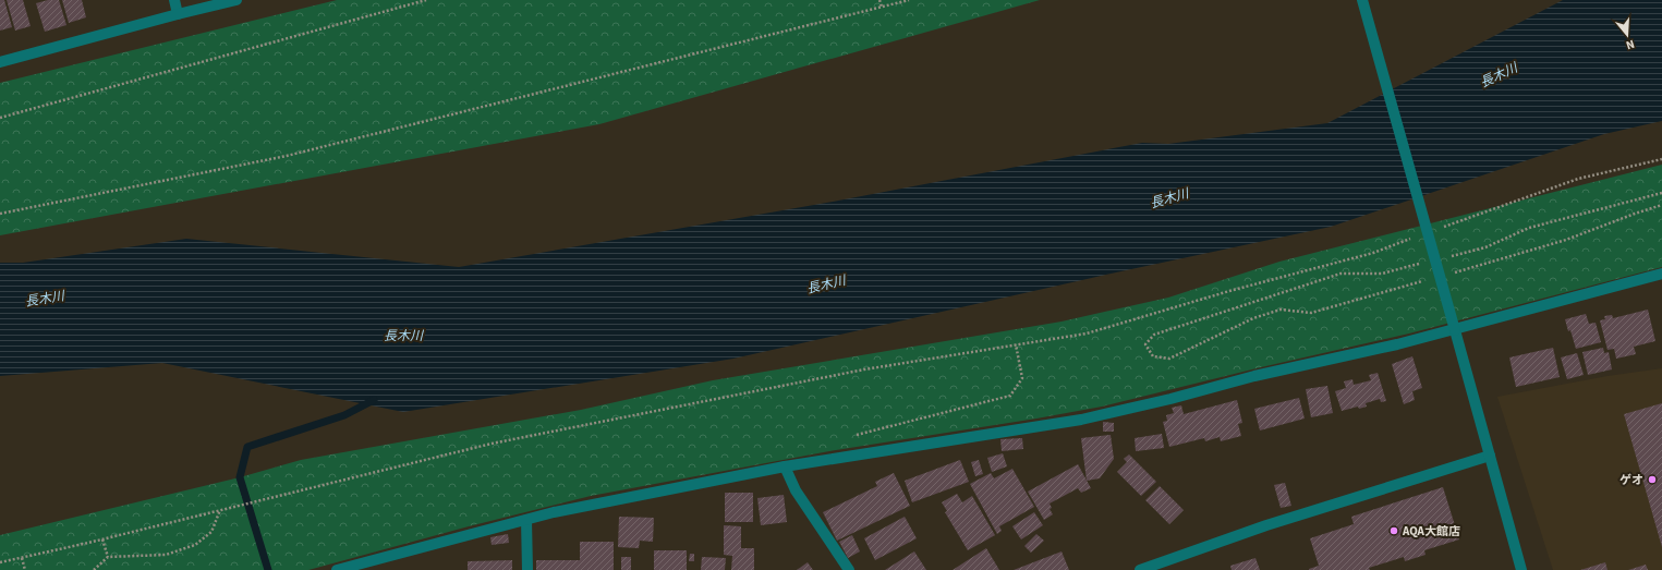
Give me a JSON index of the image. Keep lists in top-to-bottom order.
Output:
{
  "water": ["長木川"],
  "places": ["ゲオ", "AQA大館店"],
  "north": "bottom"
}
